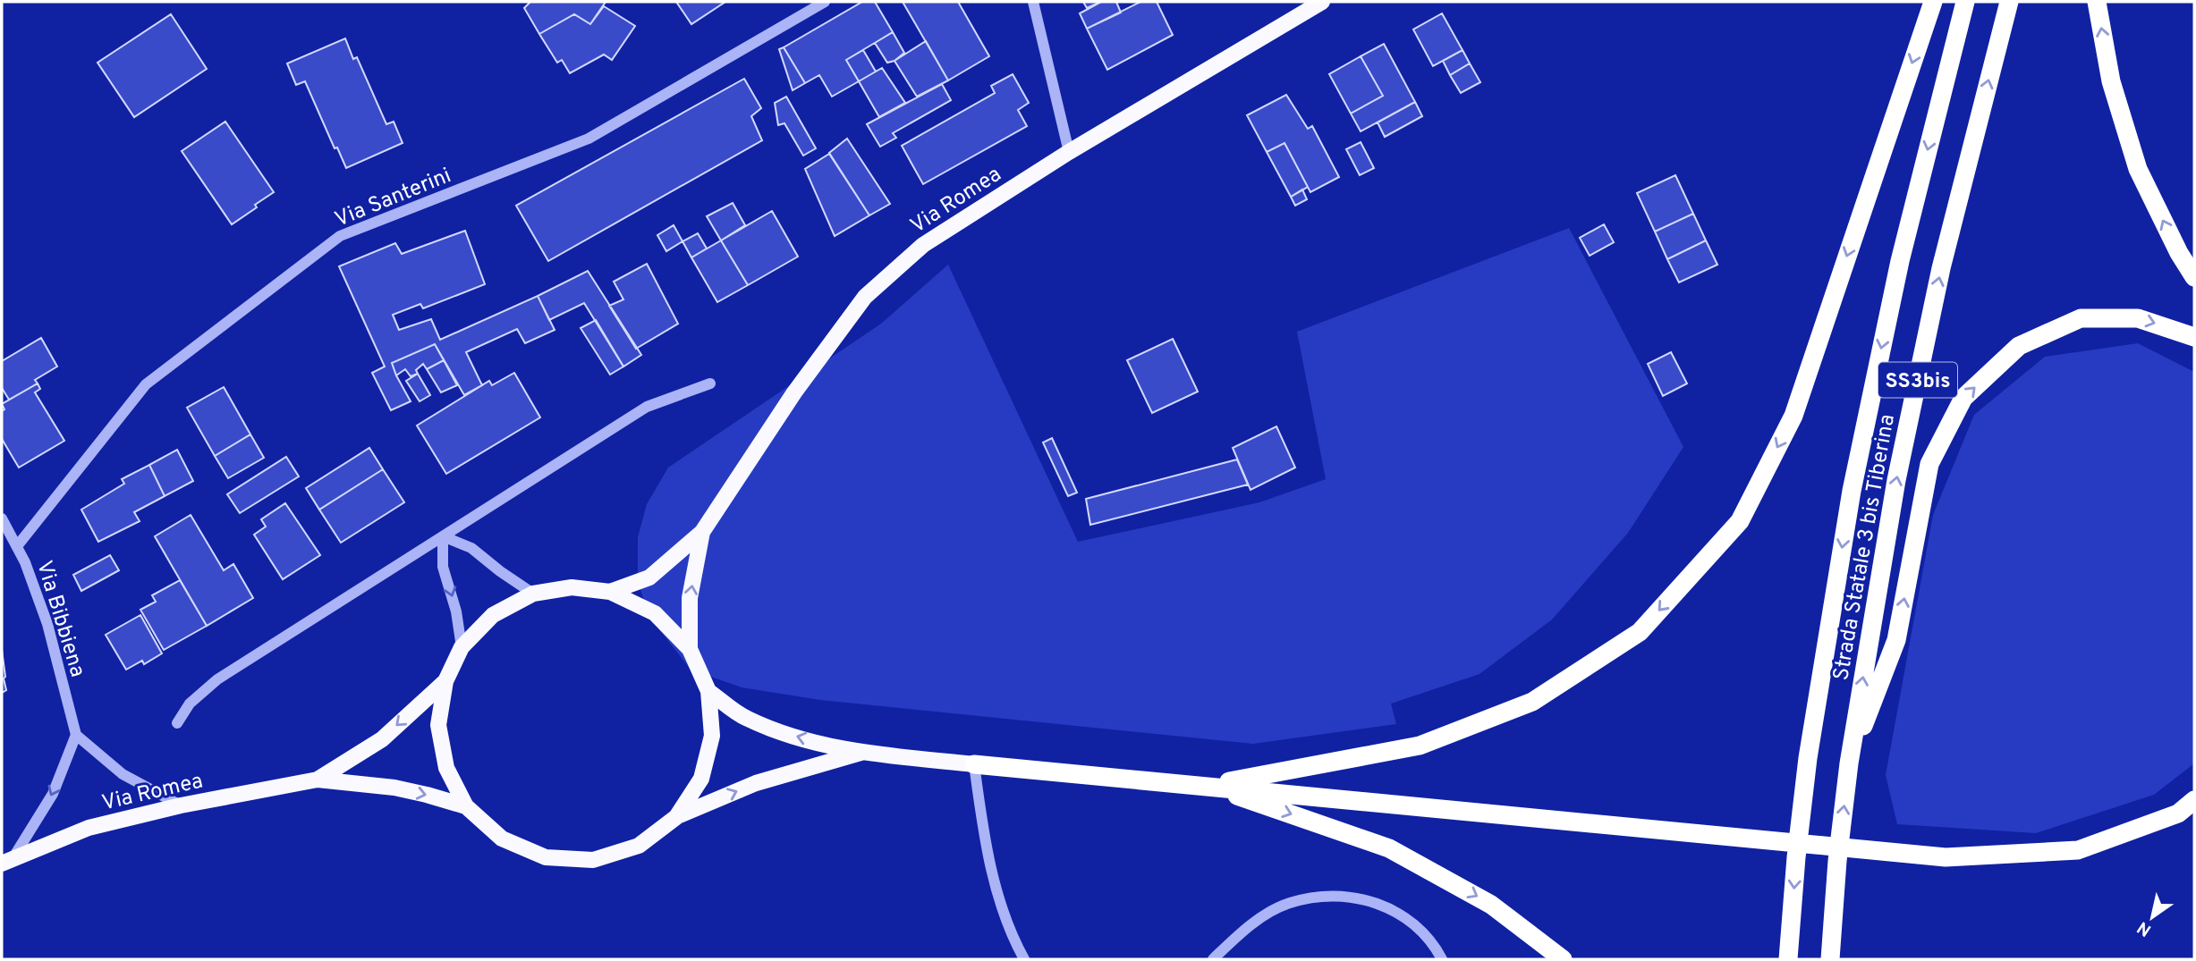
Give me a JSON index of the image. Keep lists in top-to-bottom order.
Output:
{
  "streets": {
    "highway": ["SS3bis", "Strada Statale 3 bis Tiberina"],
    "main road": ["Via Romea"],
    "street": ["Via Santerini", "Via Bibbiena"]
  },
  "crossings": [
    ["Via Santerini", "Via Bibbiena"]
  ],
  "north": "bottom left"
}
